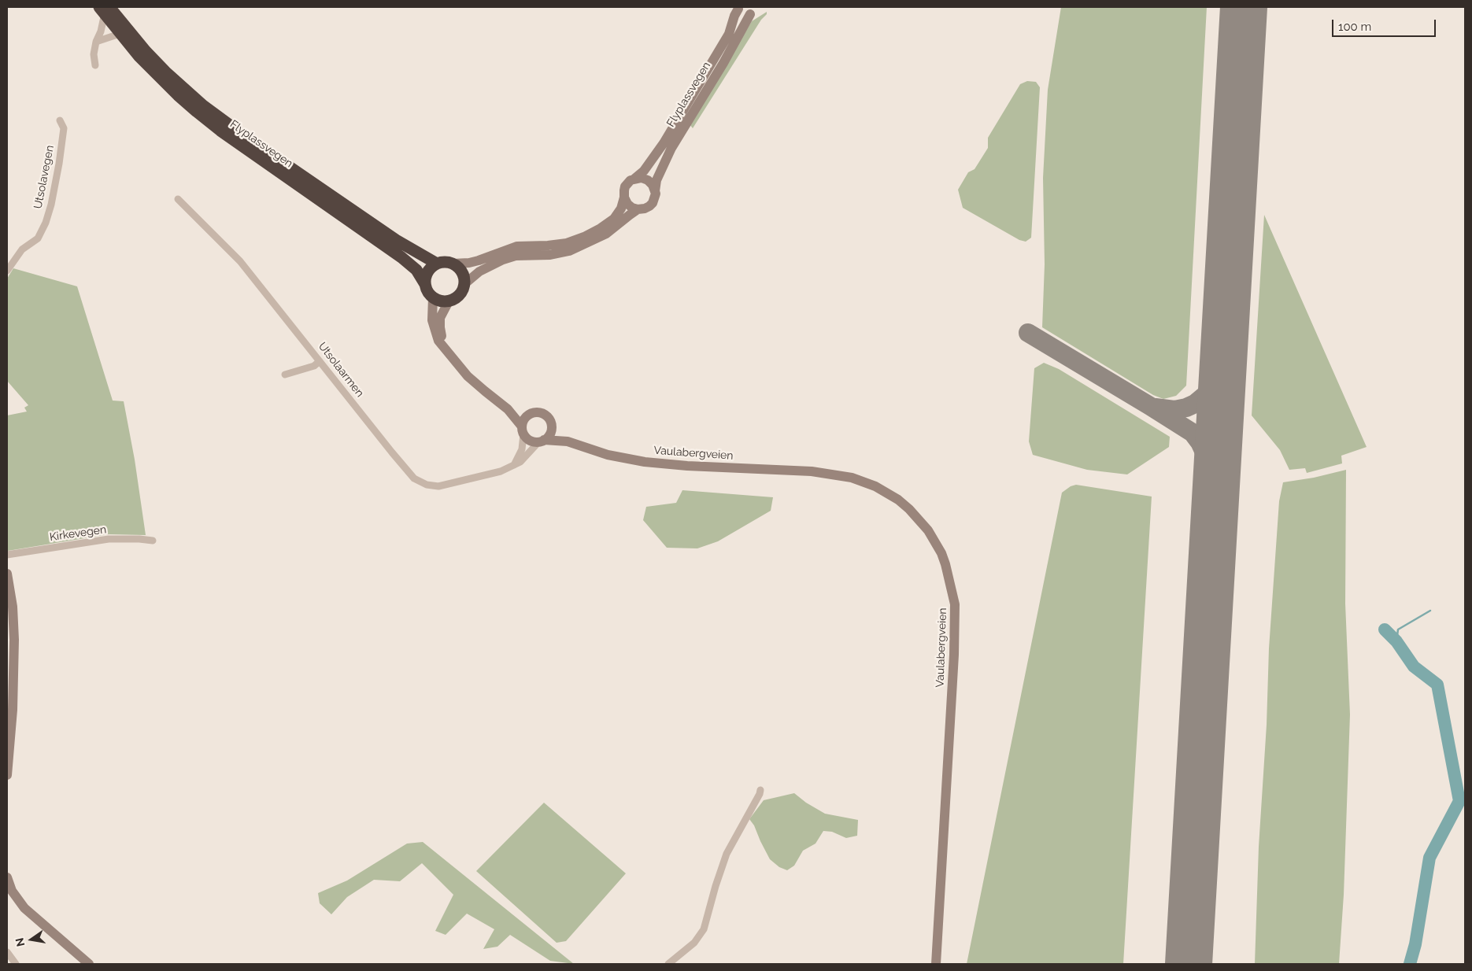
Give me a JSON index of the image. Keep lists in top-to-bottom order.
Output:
{
  "streets": {
    "highway": ["Flyplassvegen"],
    "street": [
      "Utsolavegen",
      "Utsolaarmen",
      "Vaulabergveien",
      "Kirkevegen"
    ]
  },
  "crossings": [
    ["Utsolaarmen", "Vaulabergveien"]
  ],
  "scale_bar": "100 m",
  "north": "left"
}
